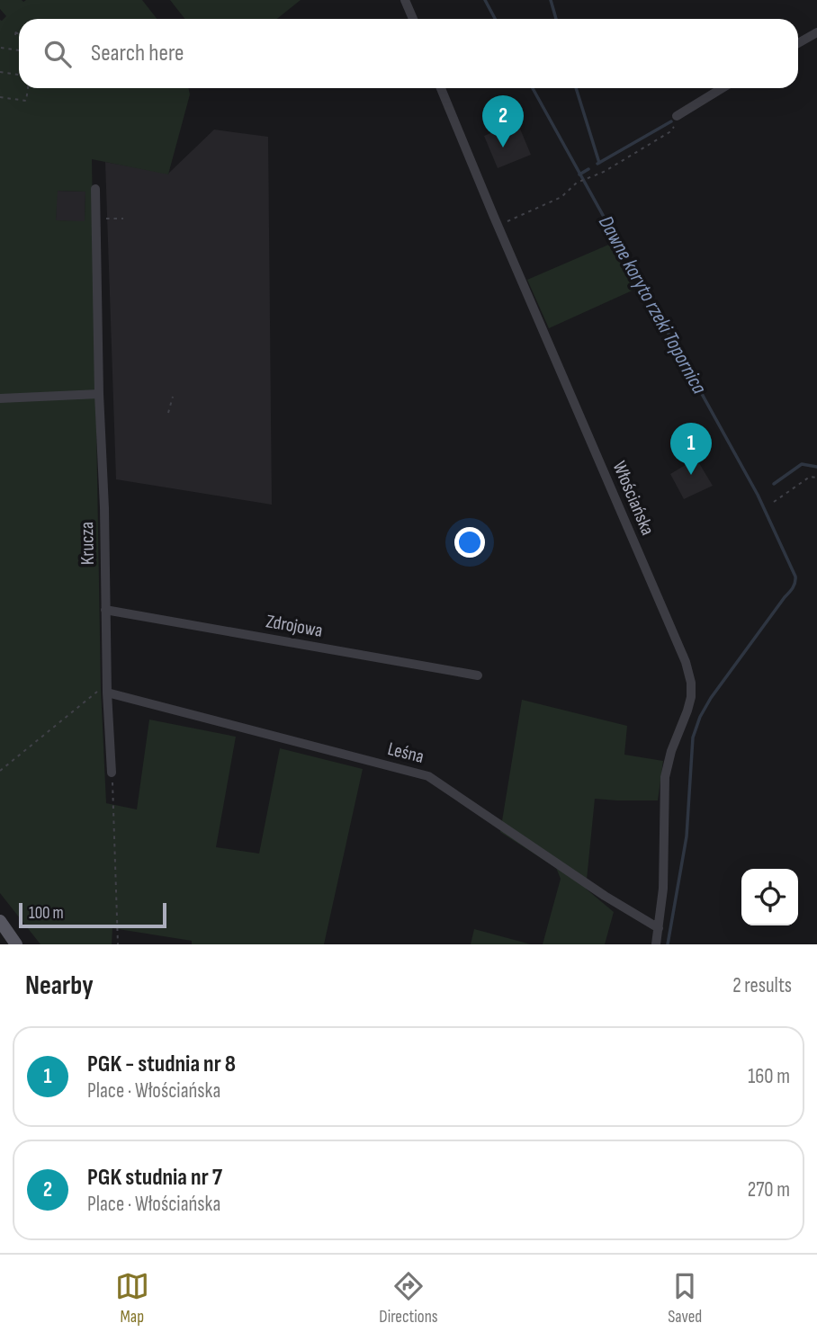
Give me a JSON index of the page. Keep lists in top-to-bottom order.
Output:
{
  "streets": {
    "street": [
      "Włościańska",
      "Krucza",
      "Zdrojowa",
      "Leśna"
    ]
  },
  "crossings": [
    ["Włościańska", "Leśna"],
    ["Krucza", "Zdrojowa"],
    ["Krucza", "Leśna"]
  ],
  "water": ["Dawne koryto rzeki Topornica"],
  "scale_bar": "100 m",
  "page": {
    "search": "Search here",
    "pins": ["2", "1"],
    "scale": "100 m",
    "heading": ["Nearby", "2 results"],
    "list": [
      {
        "mark": "1",
        "name": "PGK - studnia nr 8",
        "note": "Place · Włościańska",
        "value": "160 m"
      },
      {
        "mark": "2",
        "name": "PGK studnia nr 7",
        "note": "Place · Włościańska",
        "value": "270 m"
      }
    ],
    "nav": ["Map", "Directions", "Saved"]
  }
}
